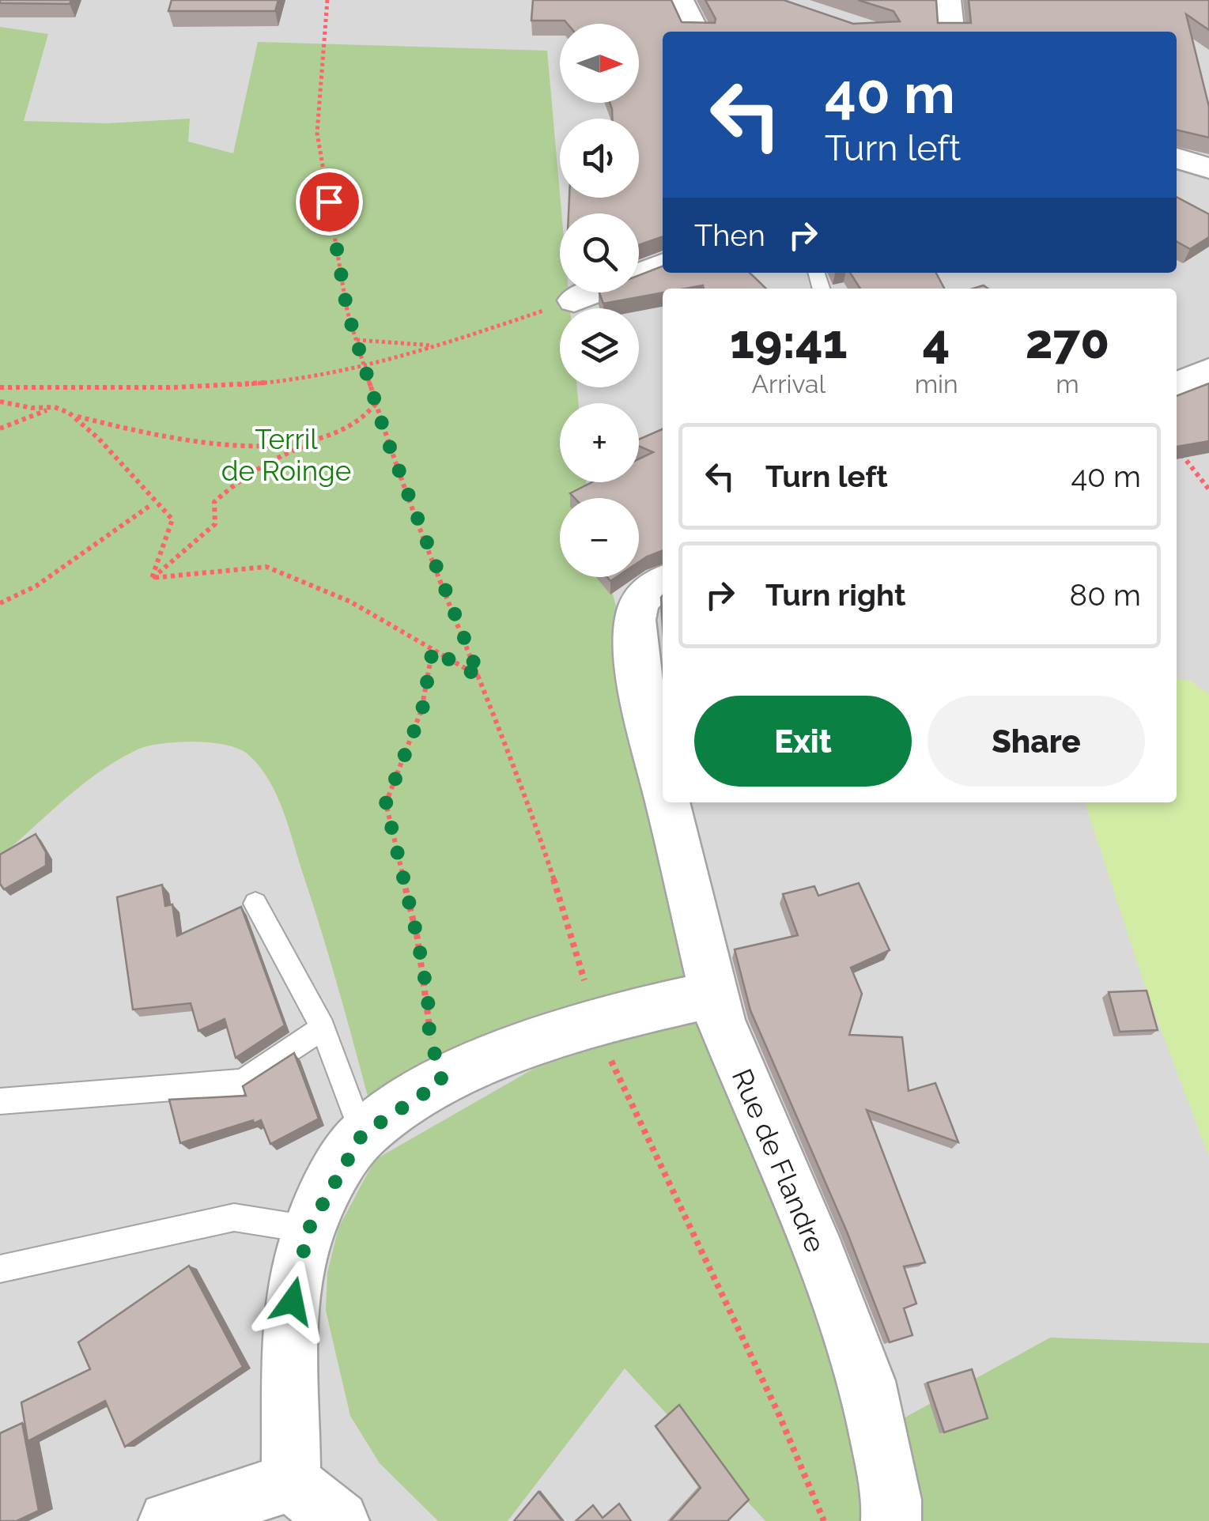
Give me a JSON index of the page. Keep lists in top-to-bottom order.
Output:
{
  "streets": {
    "street": ["Rue de Flandre"]
  },
  "parks": ["Terril de Roinge"],
  "north": "right",
  "page": {
    "map_buttons": ["+", "−"],
    "turn": ["40 m", "Turn left"],
    "then": "Then",
    "eta": [
      "19:41",
      "Arrival",
      "4",
      "min",
      "270",
      "m"
    ],
    "list": [
      {
        "name": "Turn left",
        "value": "40 m"
      },
      {
        "name": "Turn right",
        "value": "80 m"
      }
    ],
    "buttons": ["Exit", "Share"]
  }
}
